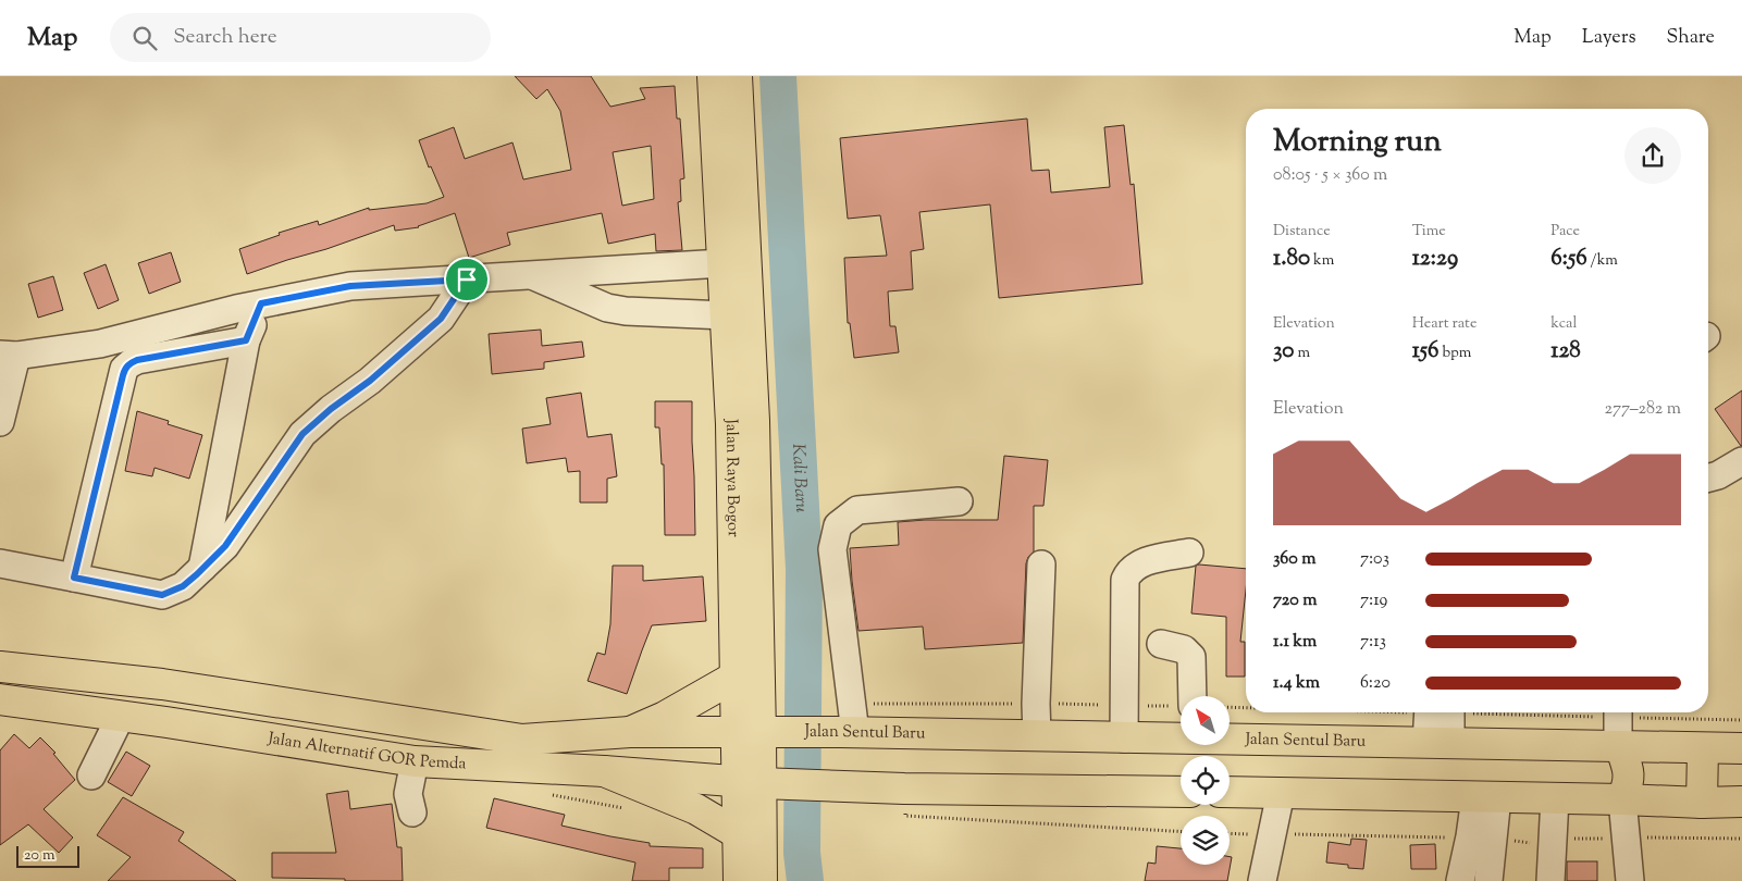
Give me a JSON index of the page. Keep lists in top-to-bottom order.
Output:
{
  "streets": {
    "main road": ["Jalan Raya Bogor", "Jalan Sentul Baru", "Jalan Alternatif GOR Pemda"]
  },
  "crossings": [
    ["Jalan Raya Bogor", "Jalan Sentul Baru"],
    ["Jalan Raya Bogor", "Jalan Alternatif GOR Pemda"],
    ["Jalan Sentul Baru", "Jalan Alternatif GOR Pemda"]
  ],
  "water": ["Kali Baru"],
  "scale_bar": "20 m",
  "north": "top left",
  "page": {
    "header": "Map",
    "search": "Search here",
    "nav": ["Map", "Layers", "Share"],
    "heading": ["Morning run", "08:05 · 5 × 360 m"],
    "stats": [
      ["Distance", "1.80 km"],
      ["Time", "12:29"],
      ["Pace", "6:56 /km"],
      ["Elevation", "30 m"],
      ["Heart rate", "156 bpm"],
      ["kcal", "128"]
    ],
    "chart": ["Elevation", "277–282 m"],
    "list": [
      {
        "name": "360 m",
        "note": "7:03"
      },
      {
        "name": "720 m",
        "note": "7:19"
      },
      {
        "name": "1.1 km",
        "note": "7:13"
      },
      {
        "name": "1.4 km",
        "note": "6:20"
      }
    ],
    "scale": "20 m"
  }
}
